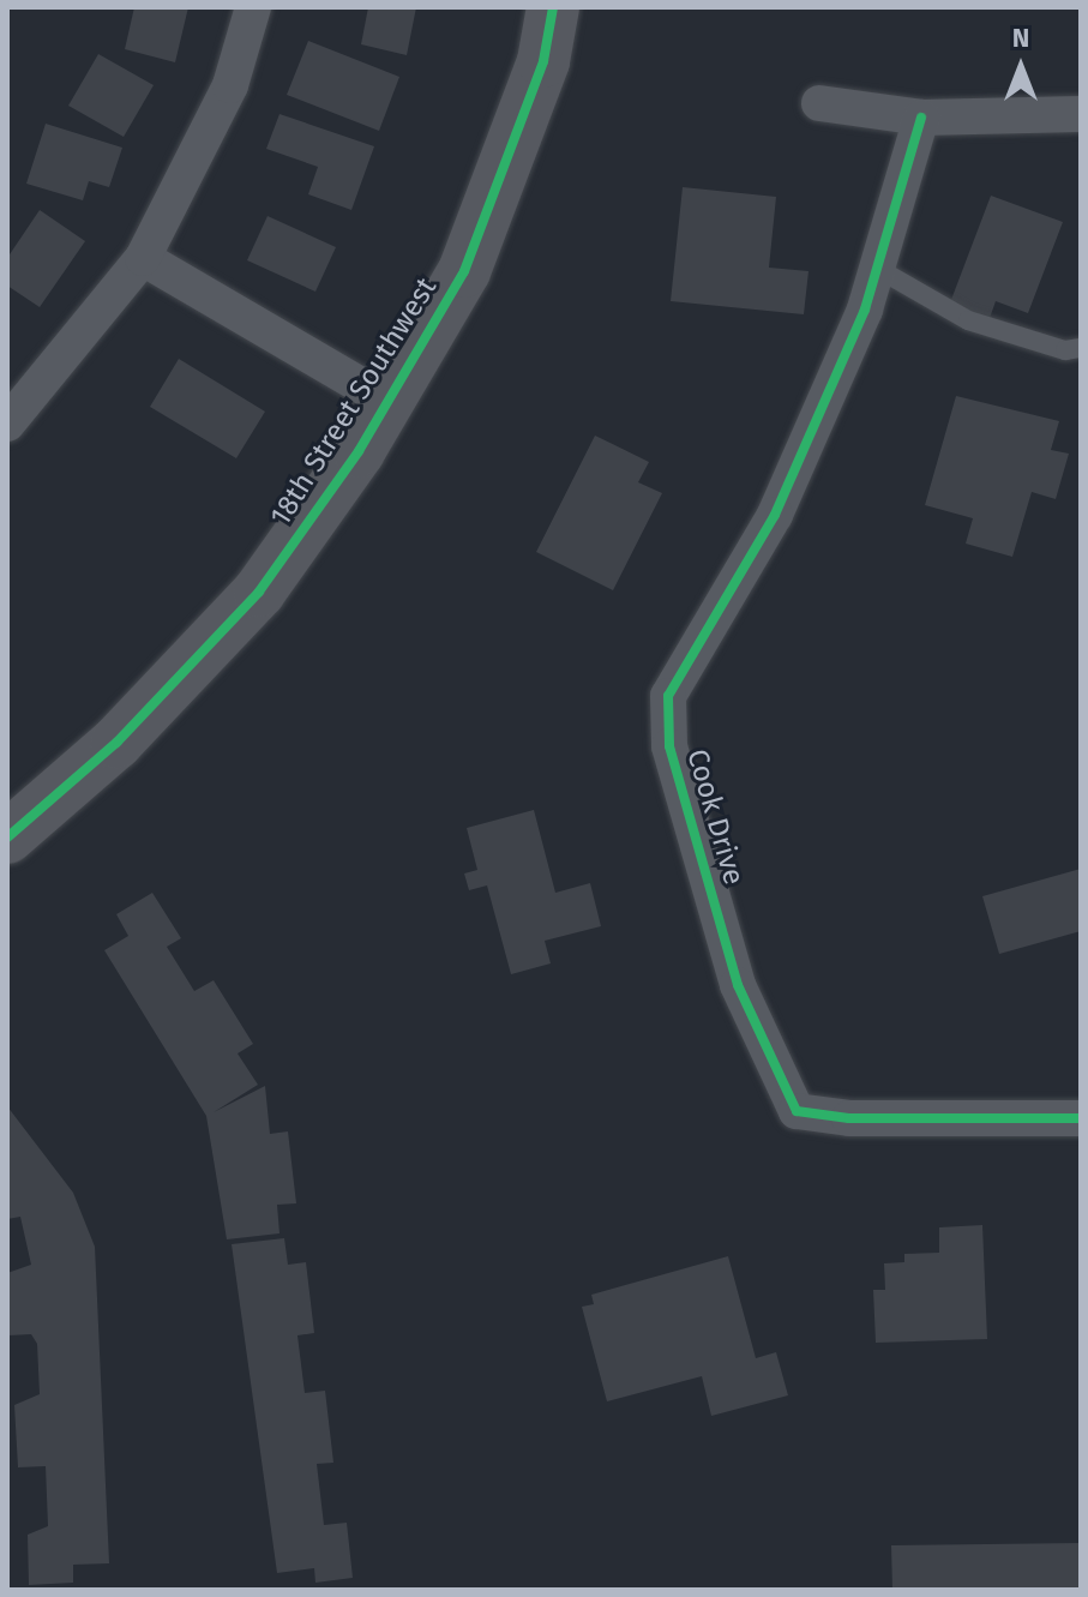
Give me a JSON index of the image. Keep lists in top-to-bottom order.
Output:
{
  "streets": {
    "street": ["18th Street Southwest", "Cook Drive"]
  },
  "north": "top"
}
